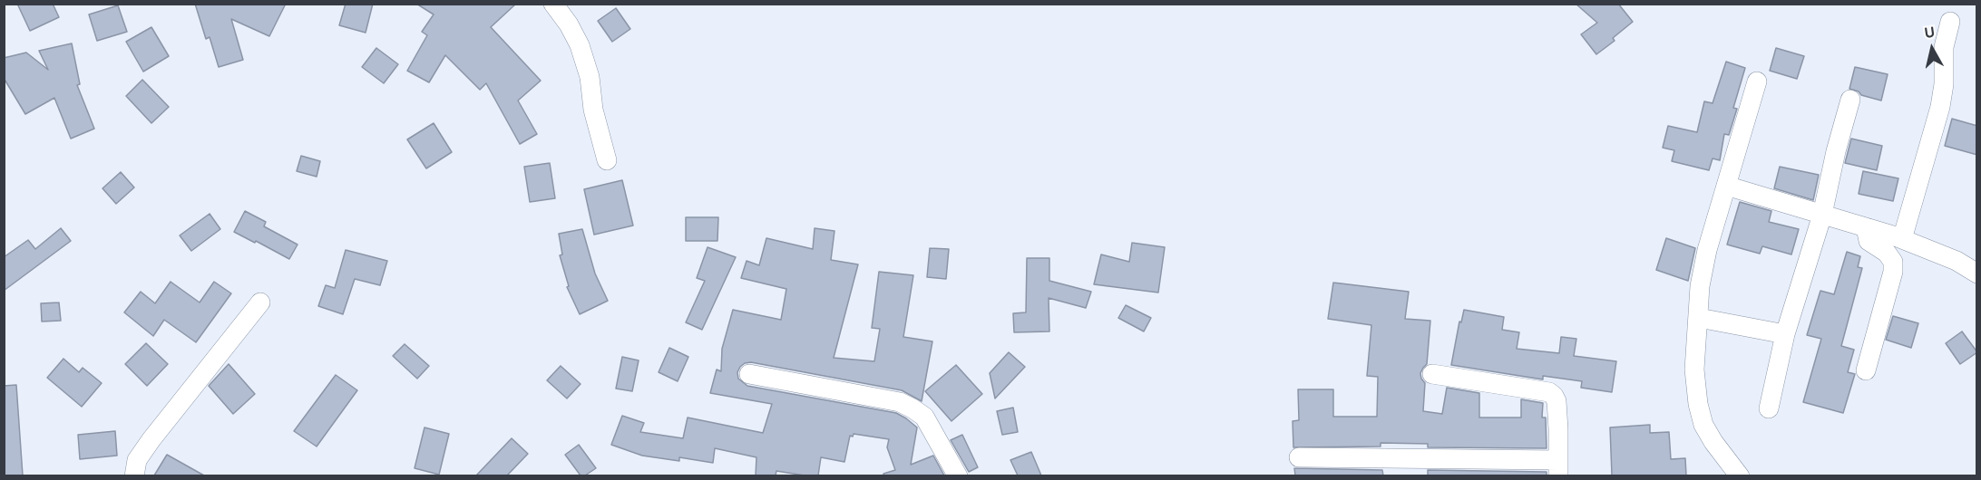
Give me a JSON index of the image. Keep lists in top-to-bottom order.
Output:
{
  "north": "top"
}
